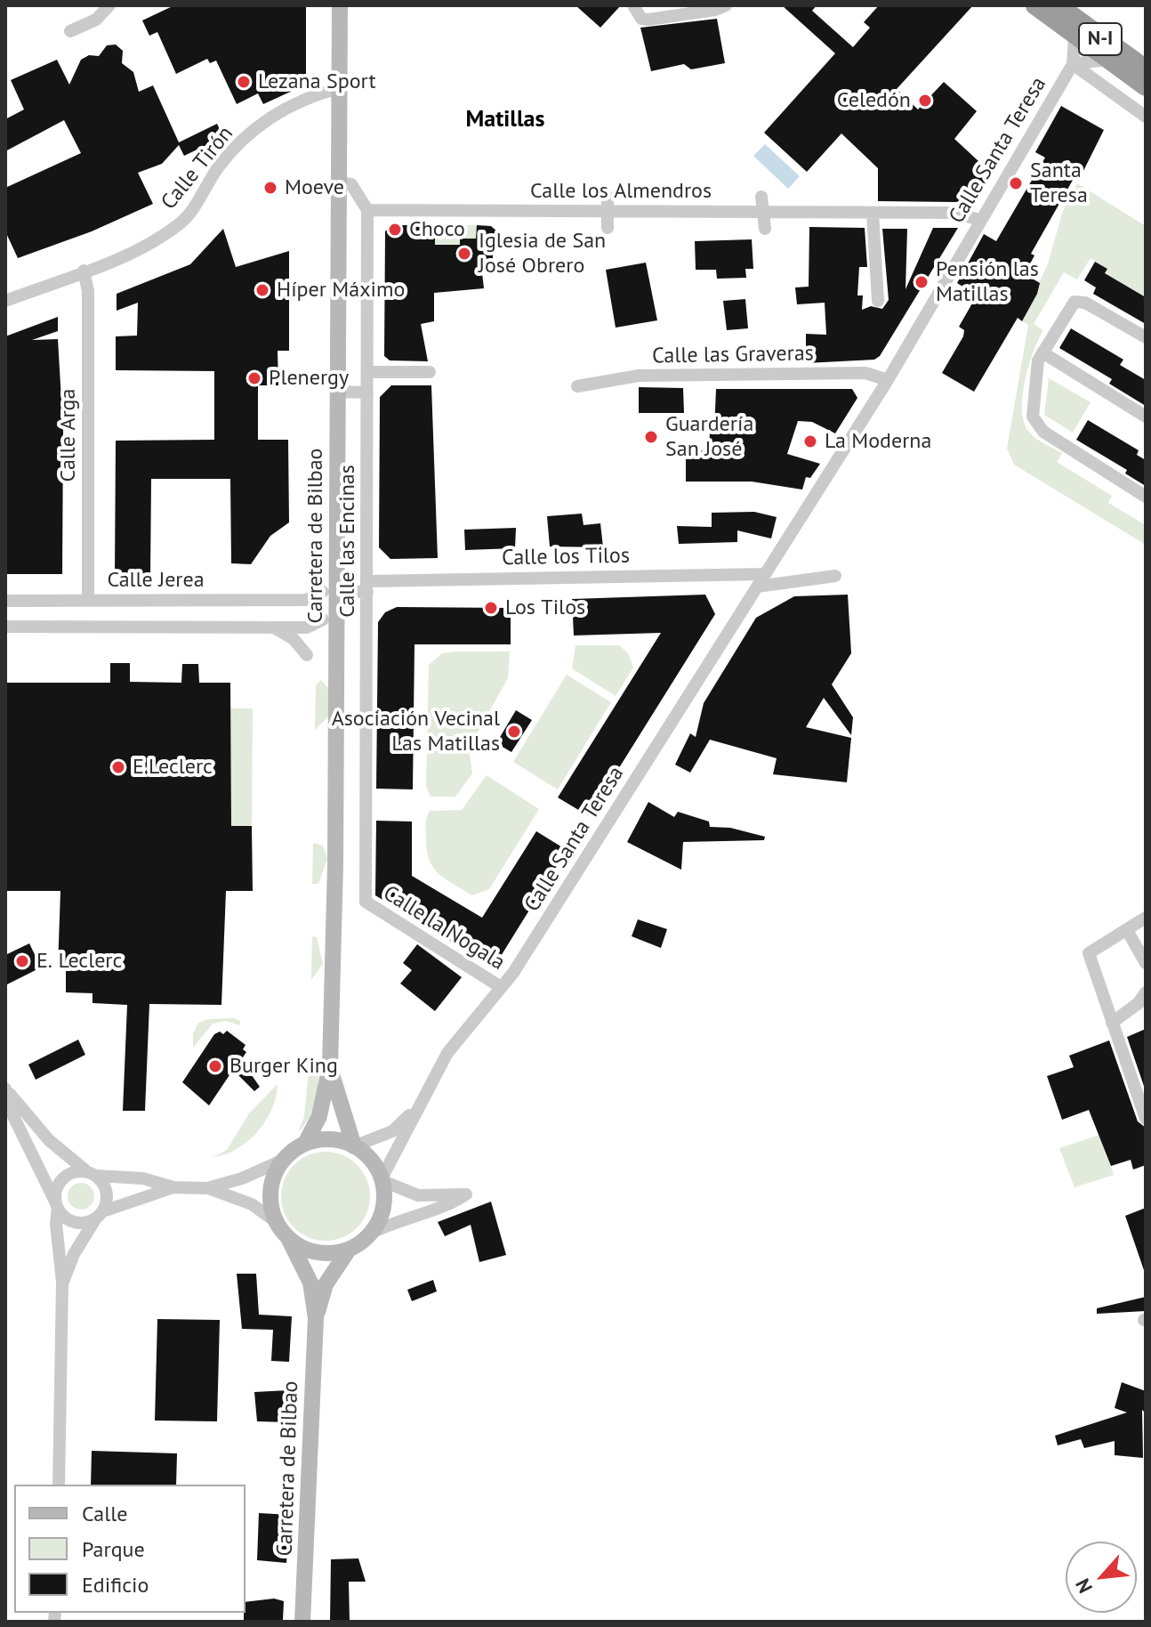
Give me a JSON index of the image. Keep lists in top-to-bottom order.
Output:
{
  "streets": {
    "highway": ["N-I"],
    "main road": ["Carretera de Bilbao"],
    "street": [
      "Calle Santa Teresa",
      "Calle Tirón",
      "Calle los Almendros",
      "Calle las Graveras",
      "Calle Arga",
      "Calle las Encinas",
      "Calle los Tilos",
      "Calle Jerea",
      "Calle la Nogala"
    ]
  },
  "crossings": [
    ["N-I", "Calle Santa Teresa"],
    ["Calle Santa Teresa", "Calle los Almendros"],
    ["Calle Santa Teresa", "Calle las Graveras"],
    ["Calle Santa Teresa", "Calle los Tilos"],
    ["Calle Santa Teresa", "Calle la Nogala"],
    ["Calle Tirón", "Calle Arga"],
    ["Calle Tirón", "Carretera de Bilbao"],
    ["Calle los Almendros", "Calle las Encinas"],
    ["Calle Arga", "Calle Jerea"],
    ["Carretera de Bilbao", "Calle los Tilos"],
    ["Carretera de Bilbao", "Calle Jerea"],
    ["Calle las Encinas", "Calle los Tilos"],
    ["Calle las Encinas", "Calle la Nogala"],
    ["Calle los Tilos", "Calle Jerea"]
  ],
  "districts": ["Matillas"],
  "places": [
    "Lezana Sport",
    "Celedón",
    "Santa Teresa",
    "Moeve",
    "Choco",
    "Iglesia de San José Obrero",
    "Pensión las Matillas",
    "Híper Máximo",
    "Plenergy",
    "Guardería San José",
    "La Moderna",
    "Los Tilos",
    "Asociación Vecinal Las Matillas",
    "E.Leclerc",
    "E. Leclerc",
    "Burger King"
  ],
  "legend": ["Calle", "Parque", "Edificio"],
  "north": "bottom left"
}
